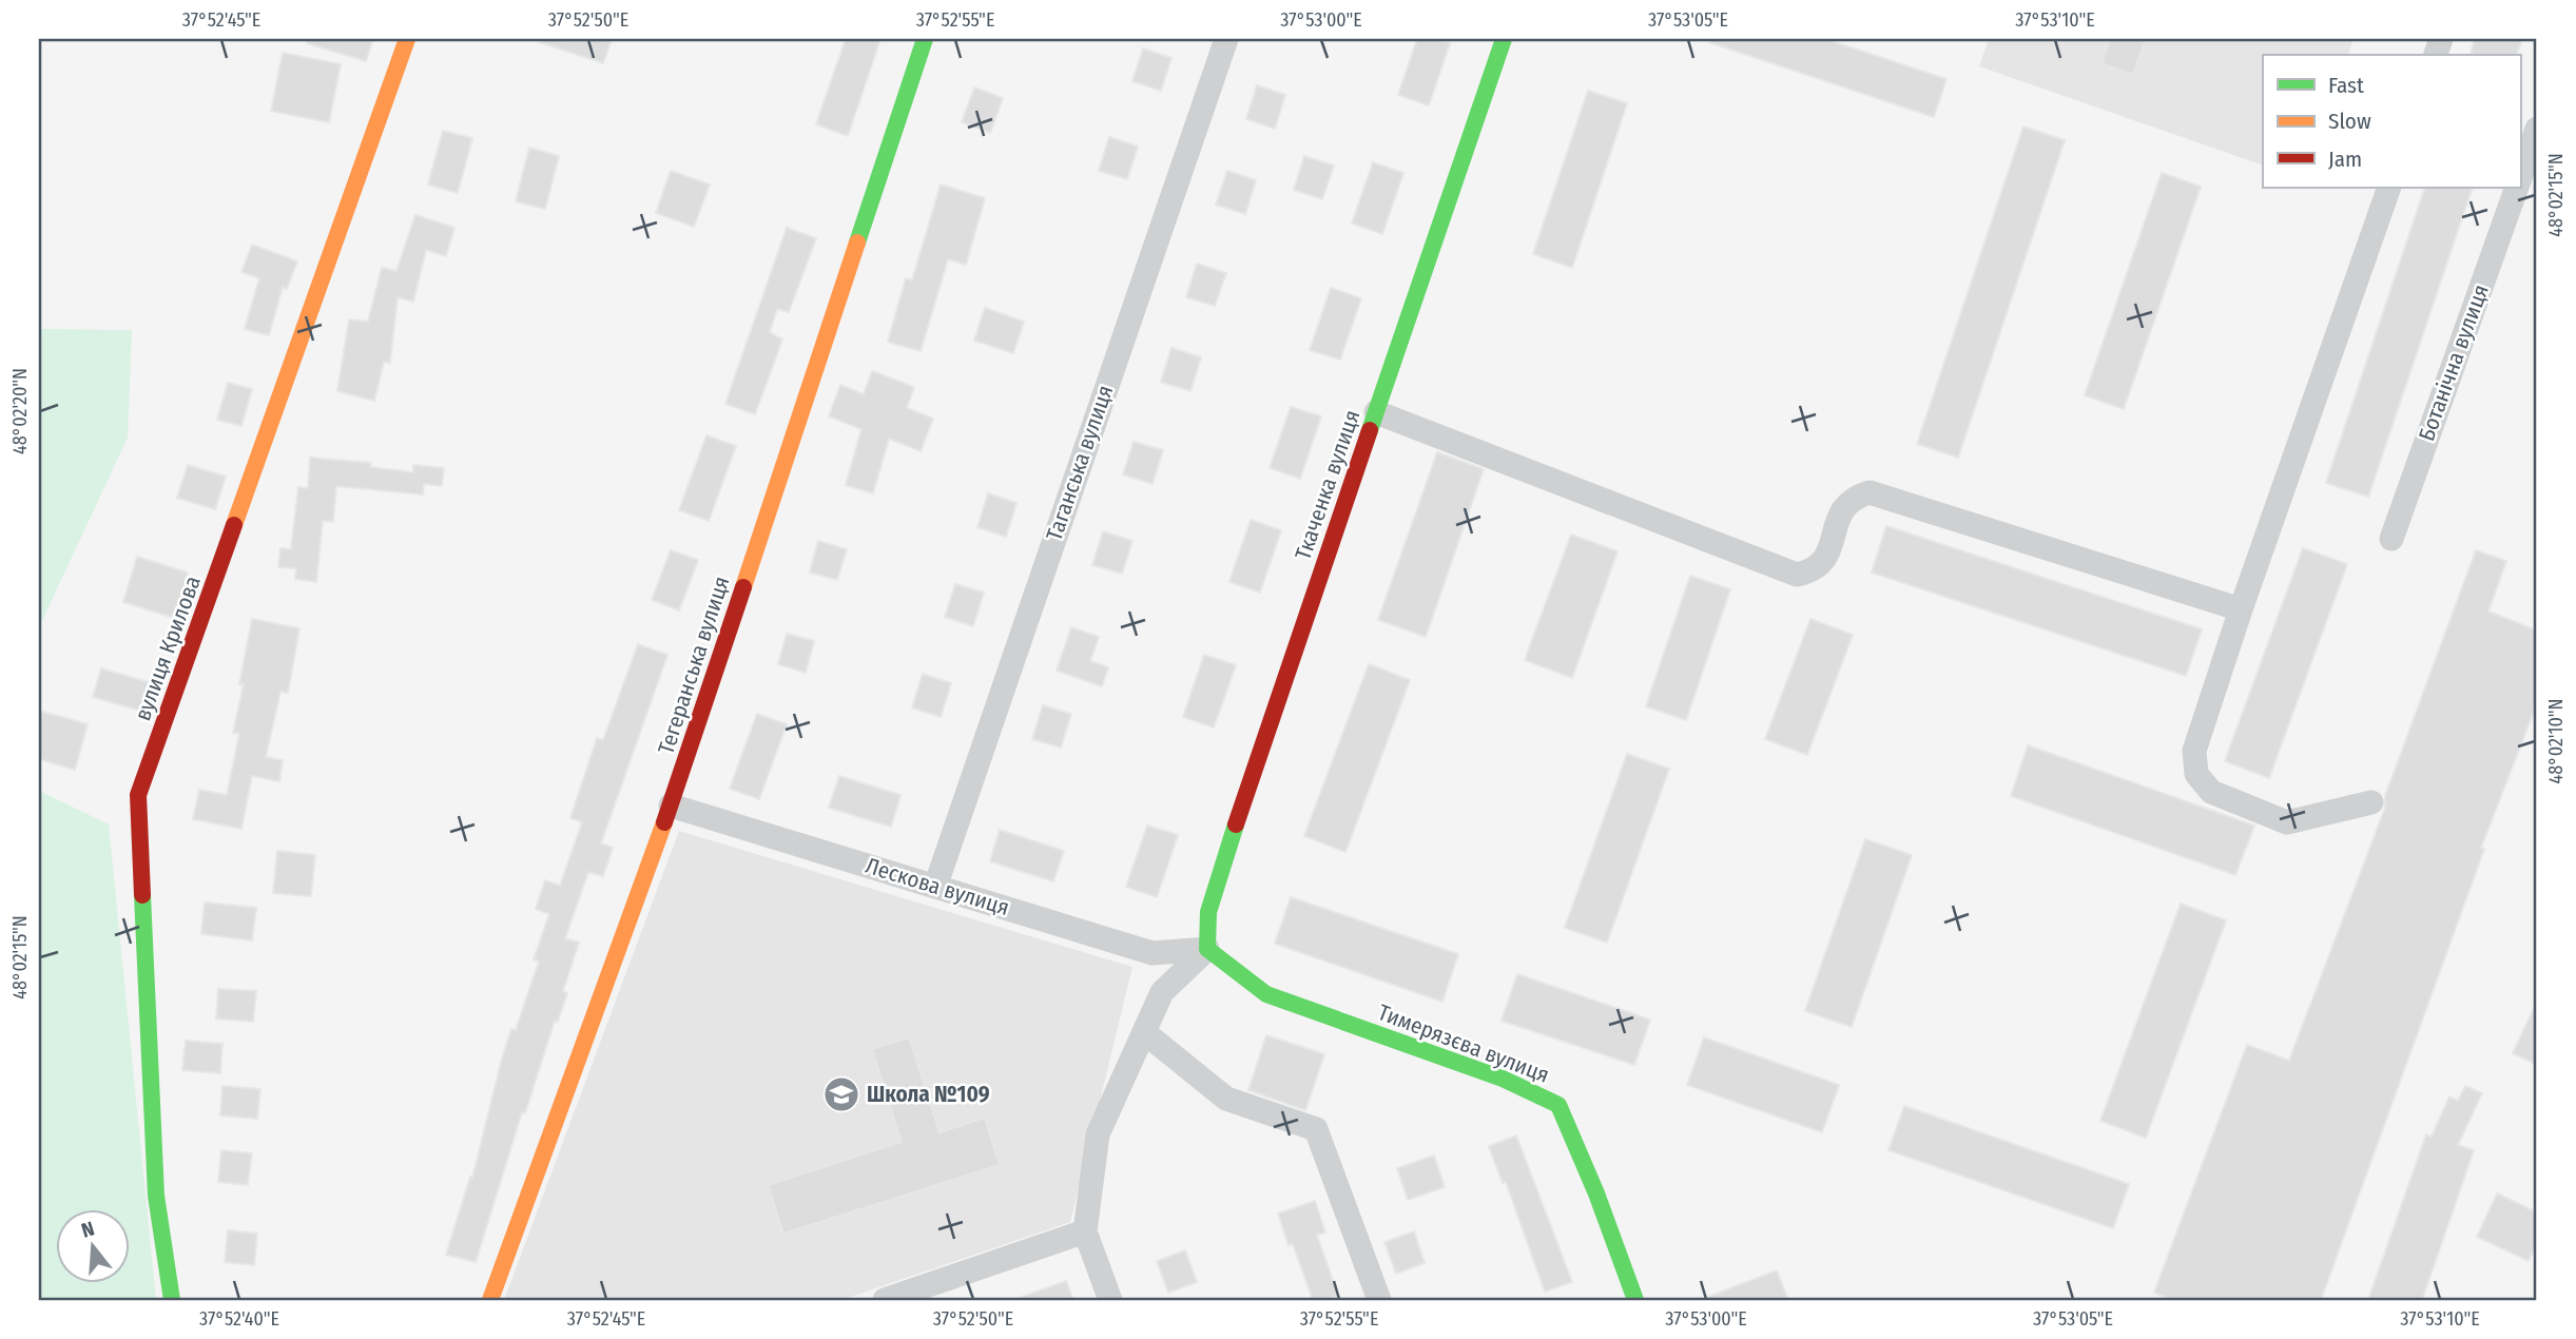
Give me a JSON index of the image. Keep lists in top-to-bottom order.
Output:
{
  "streets": {
    "street": [
      "Ботанічна вулиця",
      "Таганська вулиця",
      "Ткаченка вулиця",
      "вулиця Крилова",
      "Тегеранська вулиця",
      "Лескова вулиця",
      "Тимерязєва вулиця"
    ]
  },
  "crossings": [
    ["Таганська вулиця", "Лескова вулиця"],
    ["Ткаченка вулиця", "Лескова вулиця"],
    ["Ткаченка вулиця", "Тимерязєва вулиця"],
    ["Тегеранська вулиця", "Лескова вулиця"],
    ["Лескова вулиця", "Тимерязєва вулиця"]
  ],
  "places": {
    "school or university": ["Школа №109"]
  },
  "legend": ["Fast", "Slow", "Jam"],
  "north": "top",
  "coordinates": [
    "37°52'45\"E",
    "37°52'50\"E",
    "37°52'55\"E",
    "37°53'00\"E",
    "37°53'05\"E",
    "37°53'10\"E",
    "48°02'15\"N",
    "48°02'20\"N",
    "48°02'10\"N",
    "37°52'40\"E"
  ]
}
